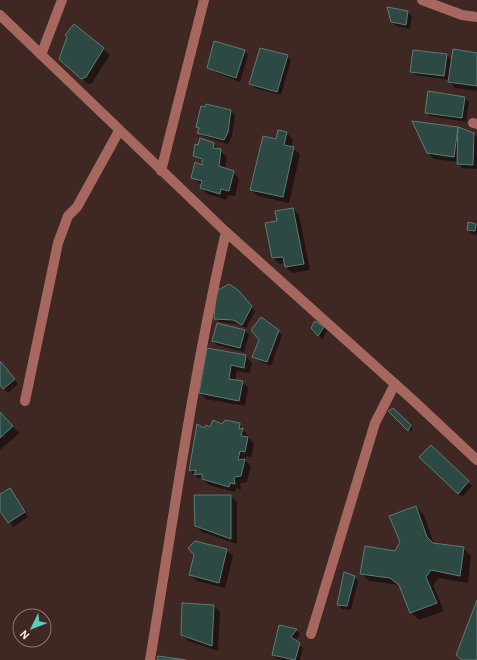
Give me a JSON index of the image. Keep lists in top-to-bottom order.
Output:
{
  "north": "bottom left"
}
